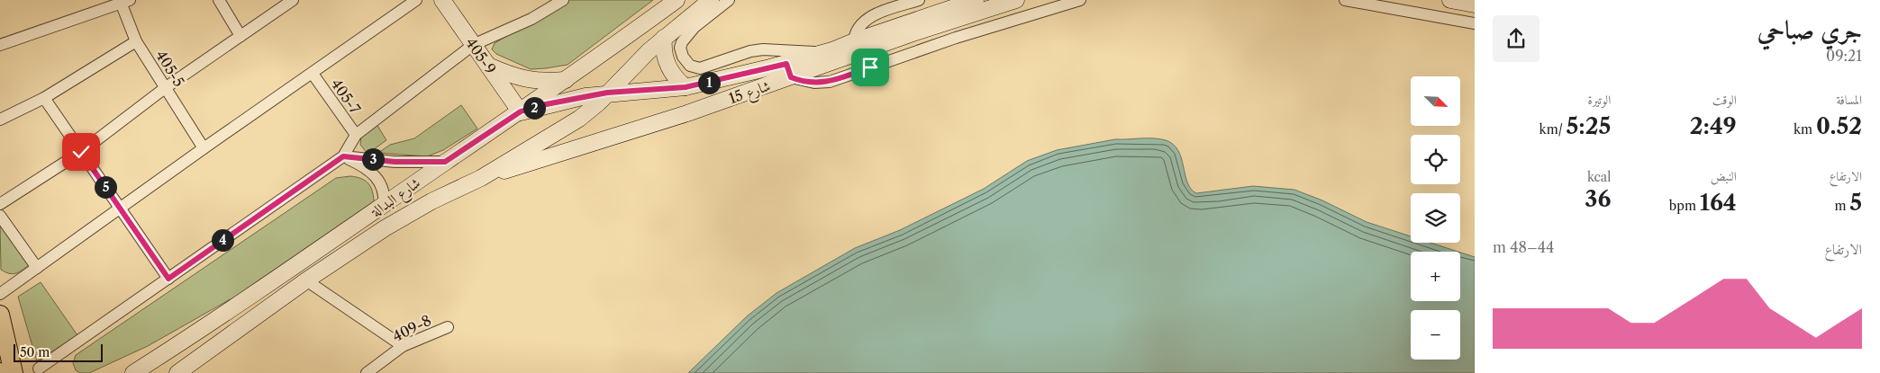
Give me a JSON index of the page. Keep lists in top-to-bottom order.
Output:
{
  "streets": {
    "main road": ["405-9", "شارع 15", "شارع البدالة"],
    "street": ["405-5", "405-7", "409-8"]
  },
  "crossings": [
    ["405-9", "شارع 15"],
    ["405-9", "شارع البدالة"],
    ["شارع 15", "شارع البدالة"]
  ],
  "scale_bar": "50 m",
  "north": "bottom right",
  "page": {
    "heading": ["جري صباحي", "09:21"],
    "pins": [
      "1",
      "2",
      "3",
      "5",
      "4"
    ],
    "stats": [
      ["المسافة", "0.52 km"],
      ["الوقت", "2:49"],
      ["الوتيرة", "5:25 /km"],
      ["الارتفاع", "5 m"],
      ["النبض", "164 bpm"],
      ["kcal", "36"]
    ],
    "map_buttons": ["+", "−"],
    "chart": ["الارتفاع", "44–48 m"],
    "scale": "50 m"
  }
}
